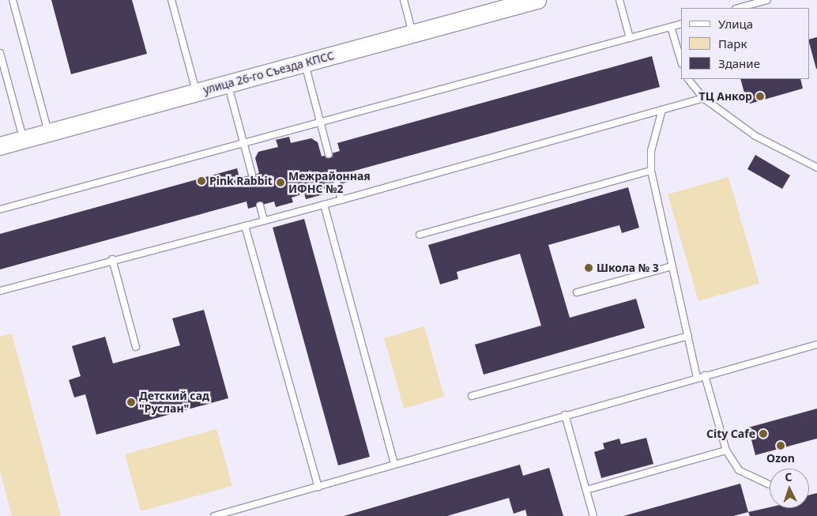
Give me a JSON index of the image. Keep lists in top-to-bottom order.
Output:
{
  "streets": {
    "main road": ["улица 26-го Съезда КПСС"]
  },
  "places": [
    "ТЦ Анкор",
    "Pink Rabbit",
    "Межрайонная ИФНС №2",
    "Школа № 3",
    "Детский сад \"Руслан\"",
    "City Cafe",
    "Ozon"
  ],
  "legend": ["Улица", "Парк", "Здание"],
  "north": "top"
}
